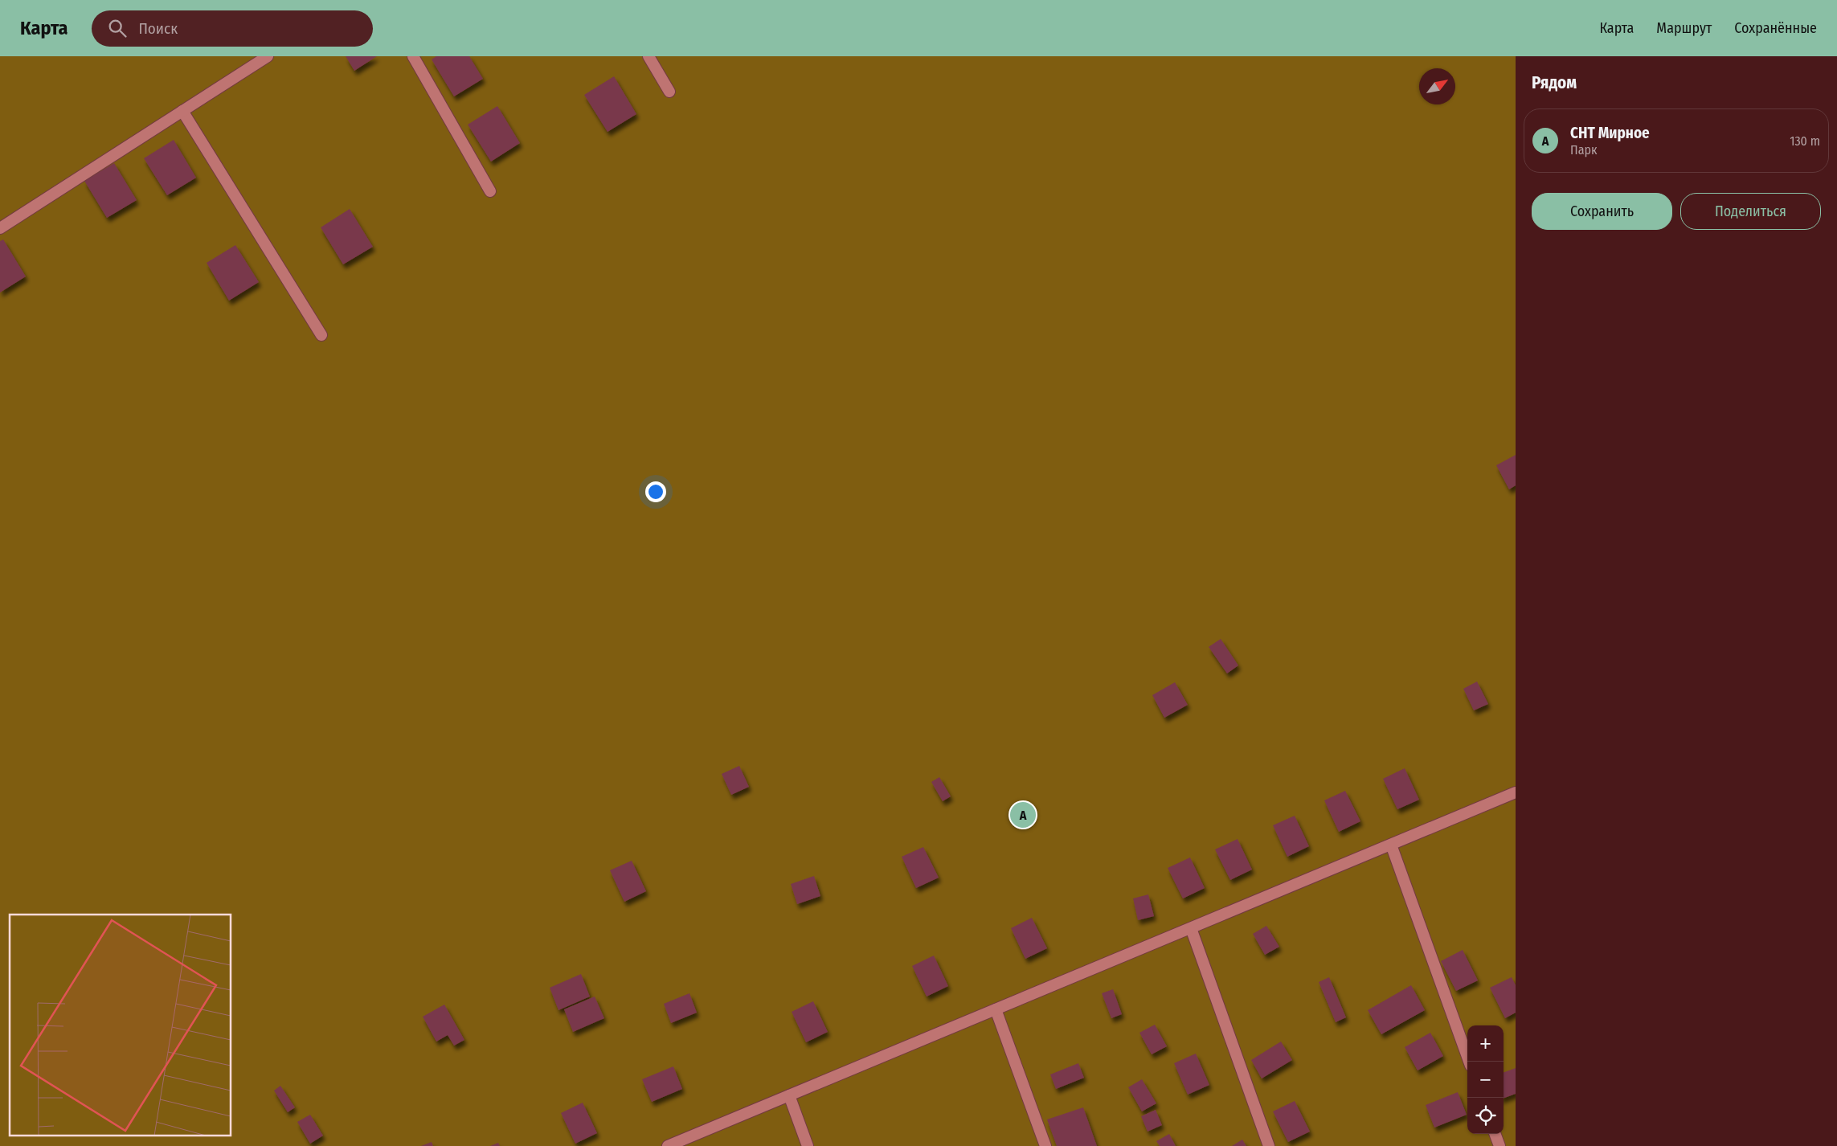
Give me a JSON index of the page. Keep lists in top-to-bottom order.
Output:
{
  "north": "top right",
  "page": {
    "header": "Карта",
    "search": "Поиск",
    "nav": ["Карта", "Маршрут", "Сохранённые"],
    "heading": "Рядом",
    "list": [
      {
        "mark": "A",
        "name": "СНТ Мирное",
        "note": "Парк",
        "value": "130 m"
      }
    ],
    "buttons": ["Сохранить", "Поделиться"],
    "pins": "A",
    "map_buttons": ["+", "−"]
  }
}
